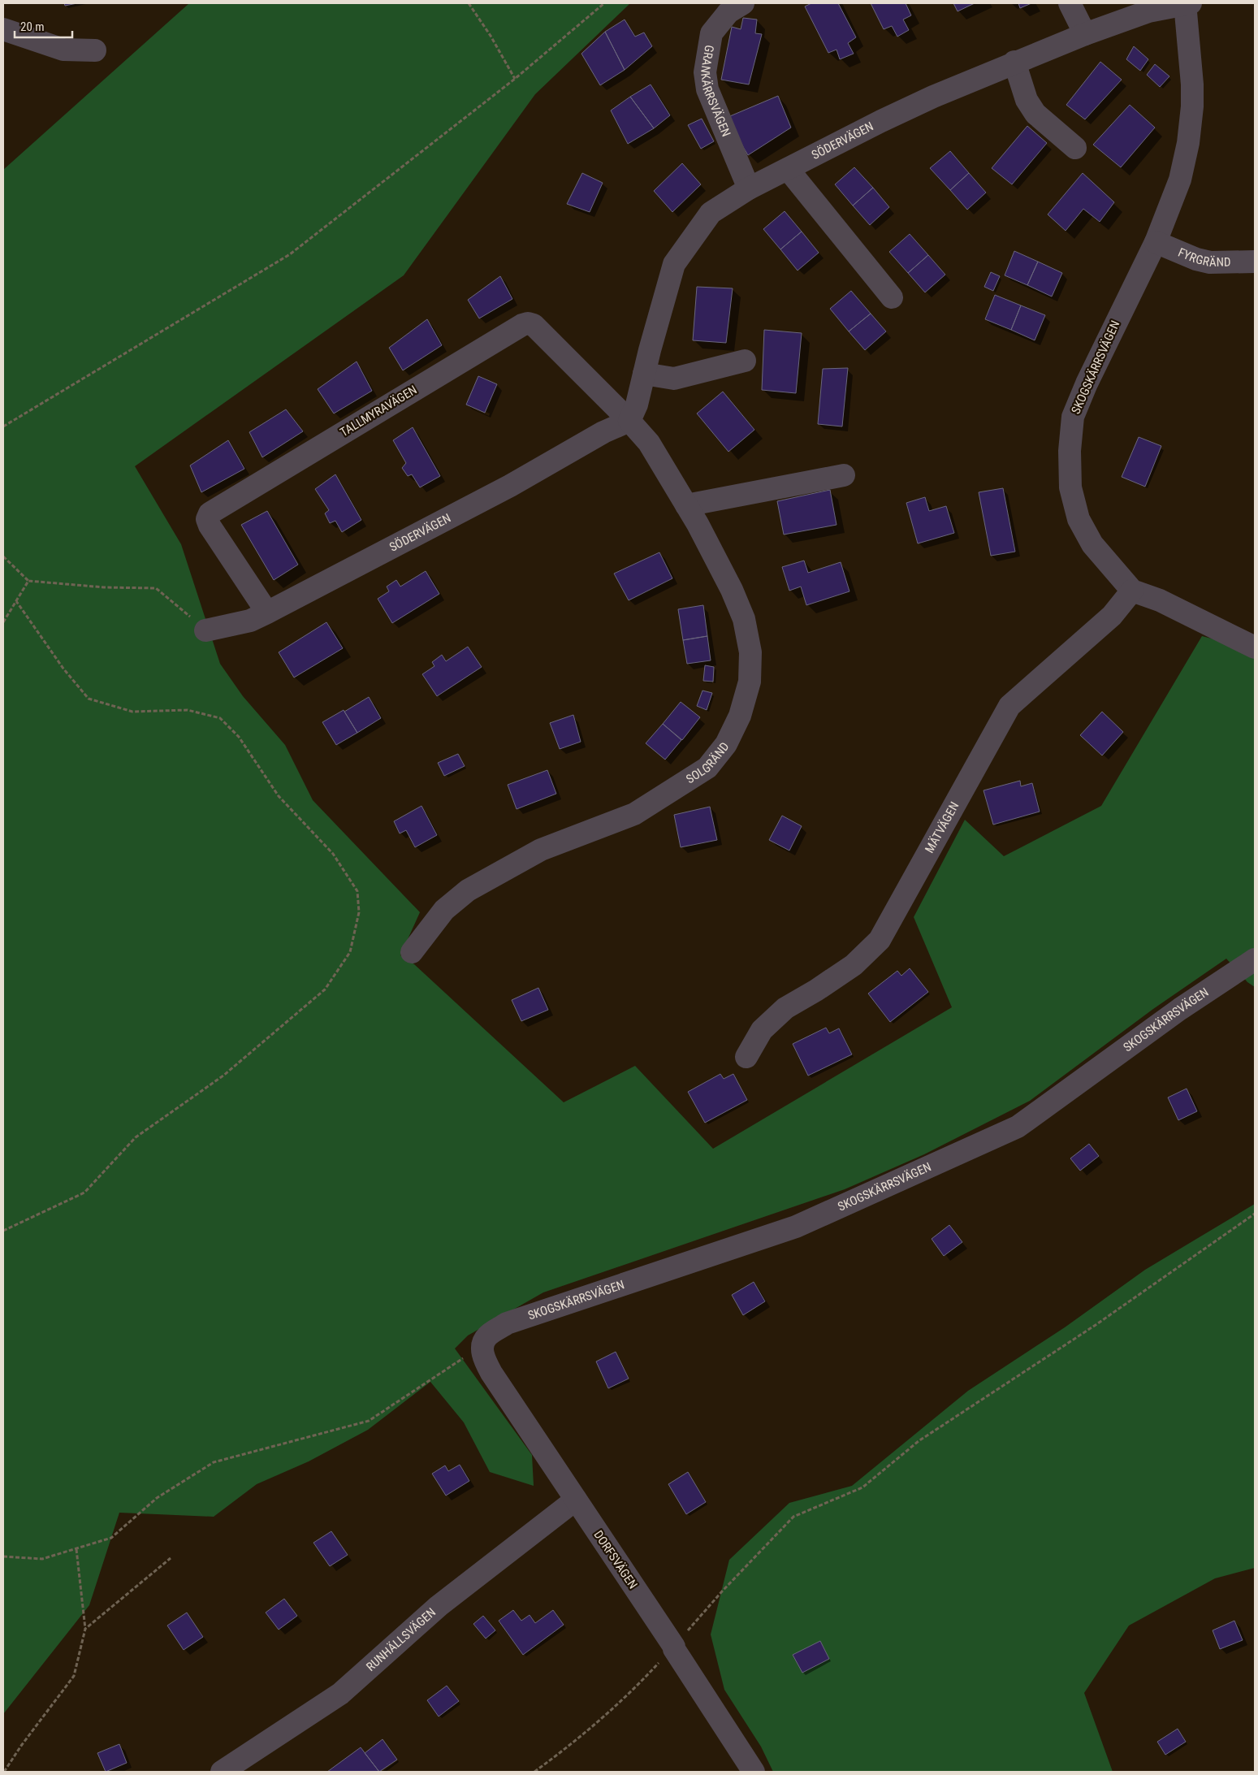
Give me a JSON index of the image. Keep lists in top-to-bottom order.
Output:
{
  "streets": {
    "street": [
      "GRANKÄRRSVÄGEN",
      "SÖDERVÄGEN",
      "FYRGRÄND",
      "SKOGSKÄRRSVÄGEN",
      "TALLMYRAVÄGEN",
      "SOLGRÄND",
      "MÄTVÄGEN",
      "DORFSVÄGEN",
      "RUNHÄLLSVÄGEN"
    ]
  },
  "crossings": [
    ["GRANKÄRRSVÄGEN", "SÖDERVÄGEN"],
    ["SÖDERVÄGEN", "SKOGSKÄRRSVÄGEN"],
    ["SÖDERVÄGEN", "TALLMYRAVÄGEN"],
    ["SÖDERVÄGEN", "SOLGRÄND"],
    ["FYRGRÄND", "SKOGSKÄRRSVÄGEN"],
    ["SKOGSKÄRRSVÄGEN", "MÄTVÄGEN"],
    ["SKOGSKÄRRSVÄGEN", "DORFSVÄGEN"],
    ["TALLMYRAVÄGEN", "SOLGRÄND"],
    ["DORFSVÄGEN", "RUNHÄLLSVÄGEN"]
  ],
  "scale_bar": "20 m"
}
